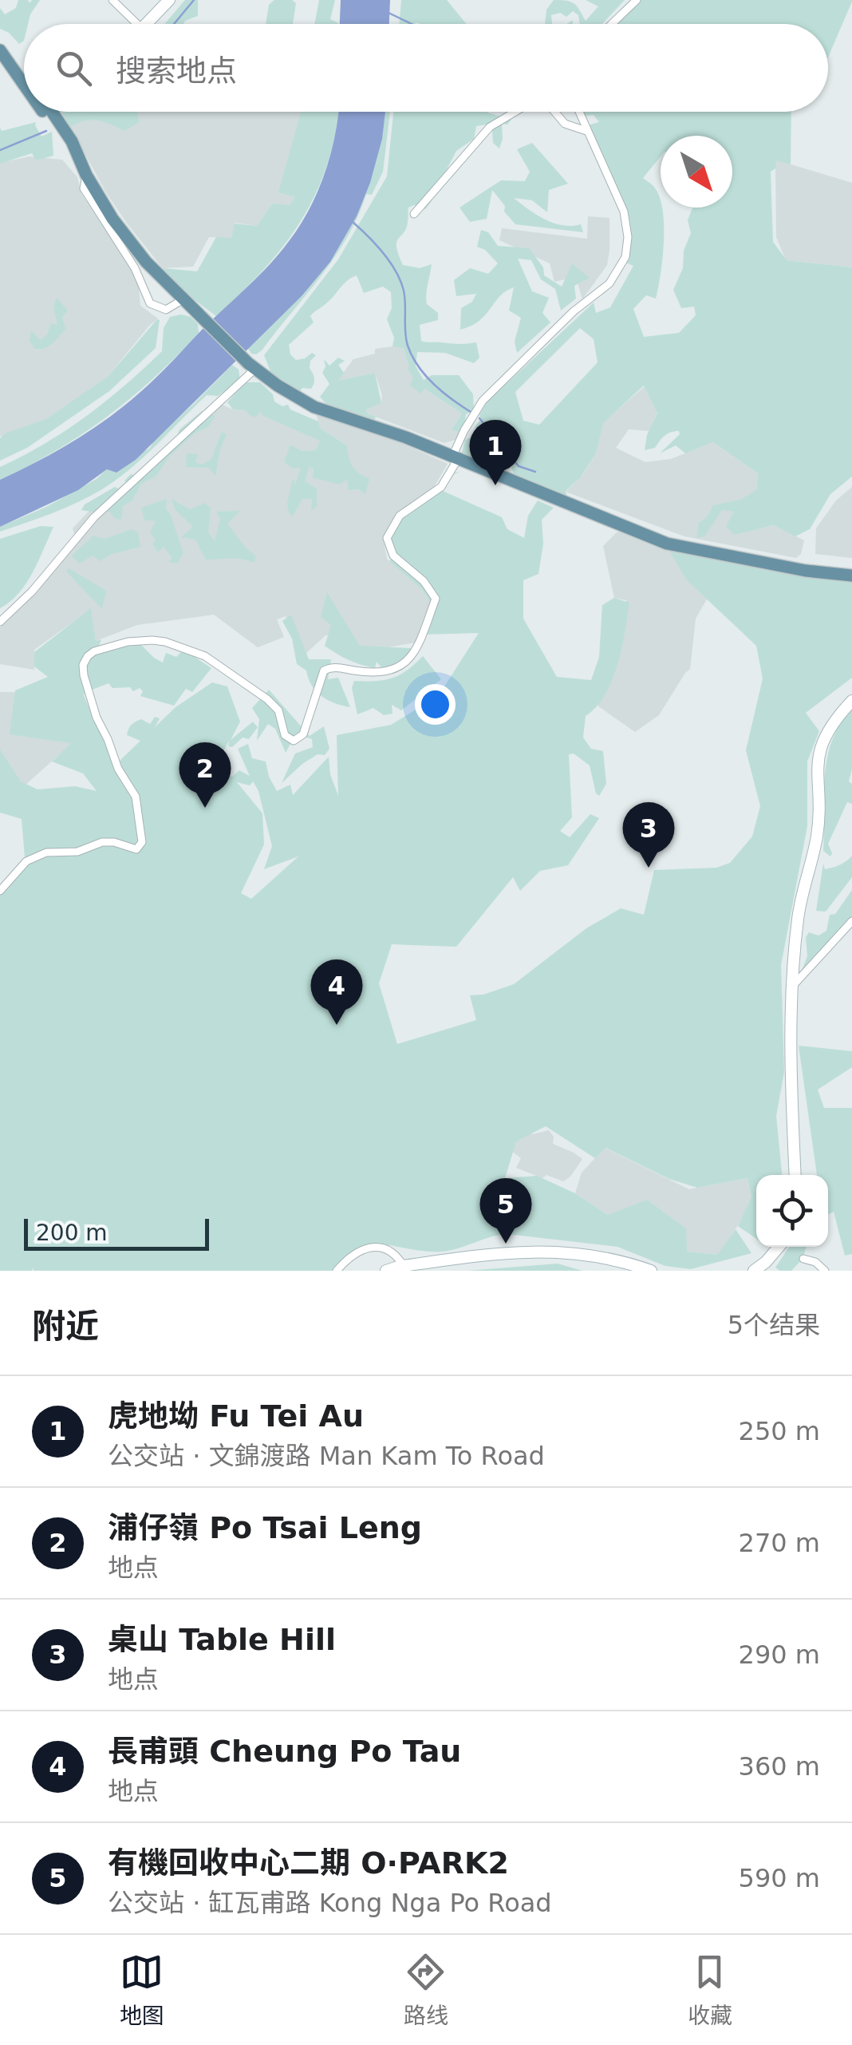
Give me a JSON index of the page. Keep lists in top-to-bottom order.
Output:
{
  "scale_bar": "200 m",
  "north": "bottom right",
  "page": {
    "search": "搜索地点",
    "pins": [
      "1",
      "2",
      "3",
      "4",
      "5"
    ],
    "scale": "200 m",
    "heading": ["附近", "5个结果"],
    "list": [
      {
        "mark": "1",
        "name": "虎地坳 Fu Tei Au",
        "note": "公交站 · 文錦渡路 Man Kam To Road",
        "value": "250 m"
      },
      {
        "mark": "2",
        "name": "浦仔嶺 Po Tsai Leng",
        "note": "地点",
        "value": "270 m"
      },
      {
        "mark": "3",
        "name": "桌山 Table Hill",
        "note": "地点",
        "value": "290 m"
      },
      {
        "mark": "4",
        "name": "長甫頭 Cheung Po Tau",
        "note": "地点",
        "value": "360 m"
      },
      {
        "mark": "5",
        "name": "有機回收中心二期 O·PARK2",
        "note": "公交站 · 缸瓦甫路 Kong Nga Po Road",
        "value": "590 m"
      }
    ],
    "nav": ["地图", "路线", "收藏"]
  }
}
